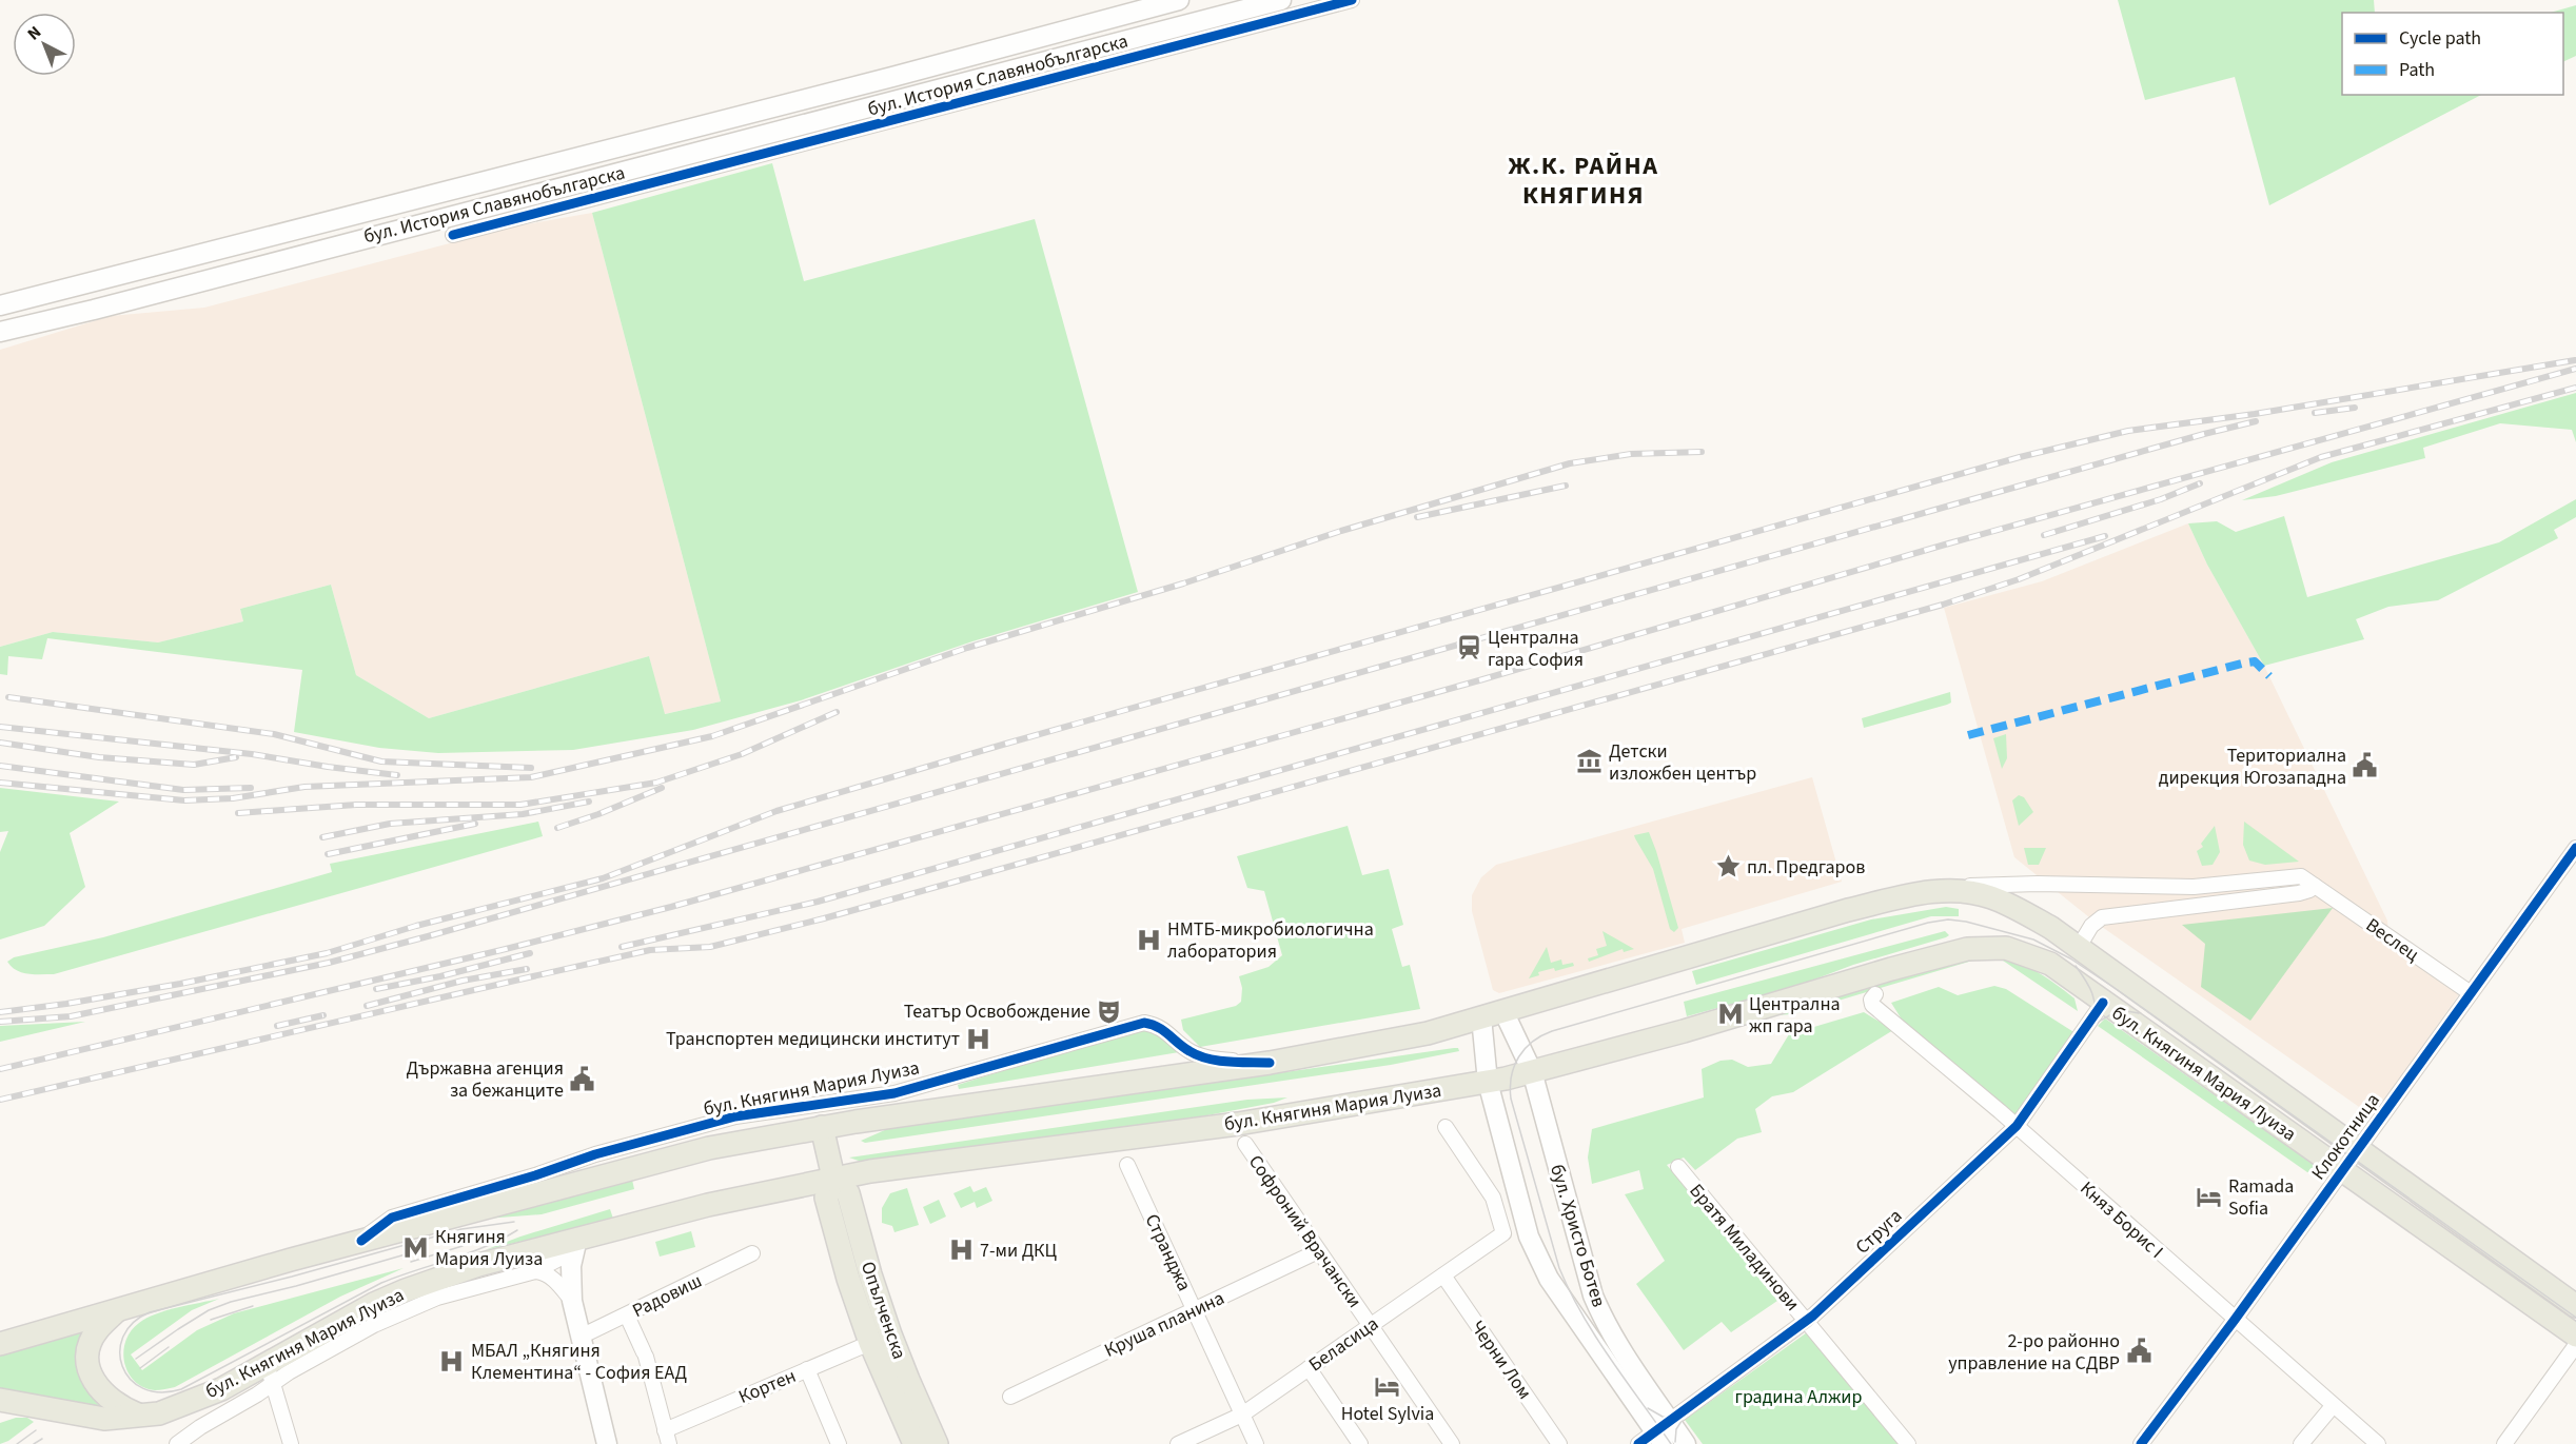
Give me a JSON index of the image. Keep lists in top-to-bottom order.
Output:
{
  "streets": {
    "main road": [
      "бул. История Славянобългарска",
      "бул. Княгиня Мария Луиза",
      "бул. Христо Ботев",
      "Опълченска"
    ],
    "street": [
      "Веслец",
      "Клокотница",
      "Княз Борис I",
      "Софроний Врачански",
      "Струга",
      "Братя Миладинови",
      "Странджа",
      "Радовиш",
      "Круша планина",
      "Беласица",
      "Черни Лом",
      "Кортен"
    ]
  },
  "crossings": [
    ["Веслец", "бул. Княгиня Мария Луиза"],
    ["Веслец", "Клокотница"],
    ["бул. Княгиня Мария Луиза", "Клокотница"],
    ["бул. Княгиня Мария Луиза", "Струга"],
    ["бул. Княгиня Мария Луиза", "бул. Христо Ботев"],
    ["бул. Княгиня Мария Луиза", "Опълченска"],
    ["Клокотница", "Княз Борис I"],
    ["Княз Борис I", "Струга"],
    ["Софроний Врачански", "Круша планина"],
    ["Софроний Врачански", "Беласица"],
    ["Струга", "бул. Христо Ботев"],
    ["Струга", "Братя Миладинови"],
    ["Странджа", "Круша планина"],
    ["Странджа", "Беласица"],
    ["Опълченска", "Кортен"],
    ["Беласица", "Черни Лом"]
  ],
  "districts": ["Ж.К. РАЙНА КНЯГИНЯ"],
  "parks": ["градина Алжир"],
  "places": {
    "station": ["Централна гара София"],
    "museum": ["Детски изложбен център"],
    "public building": ["Териториална дирекция Югозападна", "Държавна агенция за бежанците", "2-ро районно управление на СДВР"],
    "place": ["пл. Предгаров"],
    "hospital": [
      "НМТБ-микробиологична лаборатория",
      "Транспортен медицински институт",
      "7-ми ДКЦ",
      "МБАЛ „Княгиня Клементина“ - София ЕАД"
    ],
    "theatre": ["Театър Освобождение"],
    "metro station": ["Централна жп гара", "Княгиня Мария Луиза"],
    "hotel": ["Ramada Sofia", "Hotel Sylvia"]
  },
  "legend": ["Cycle path", "Path"],
  "north": "top left"
}
